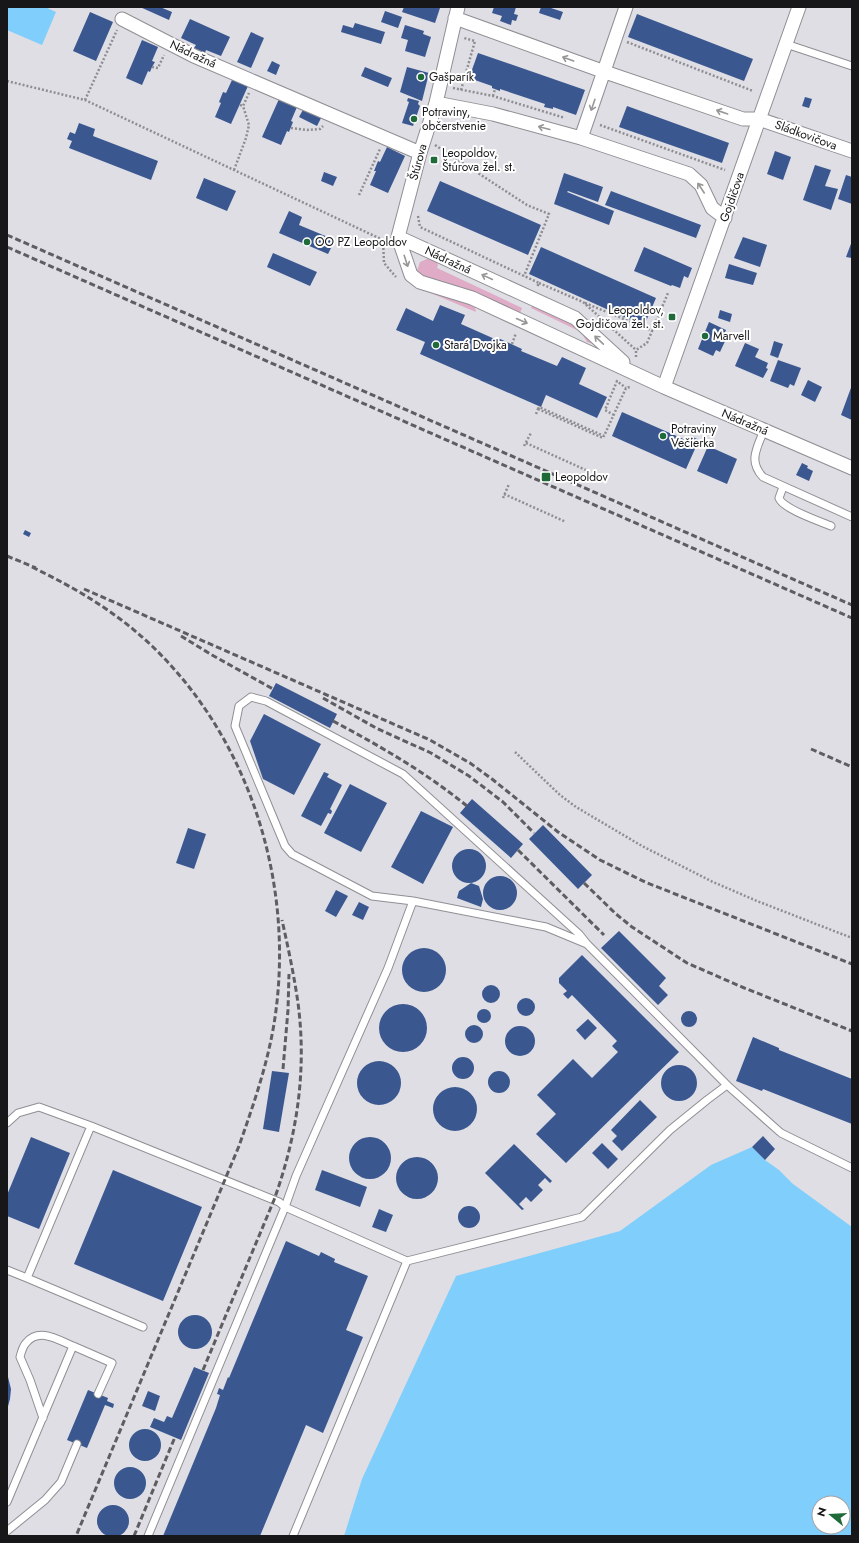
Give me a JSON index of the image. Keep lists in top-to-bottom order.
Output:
{
  "streets": {
    "street": [
      "Nádražná",
      "Sládkovičova",
      "Štúrova",
      "Gojdičova"
    ]
  },
  "crossings": [
    ["Nádražná", "Štúrova"],
    ["Nádražná", "Gojdičova"],
    ["Sládkovičova", "Gojdičova"]
  ],
  "places": {
    "other": [
      "Gašparík",
      "Potraviny, občerstvenie",
      "OO PZ Leopoldov",
      "Marvell",
      "Stará Dvojka",
      "Potraviny Večierka"
    ],
    "transit": ["Leopoldov, Štúrova žel. st.", "Leopoldov, Gojdičova žel. st.", "Leopoldov"]
  },
  "north": "left"
}
